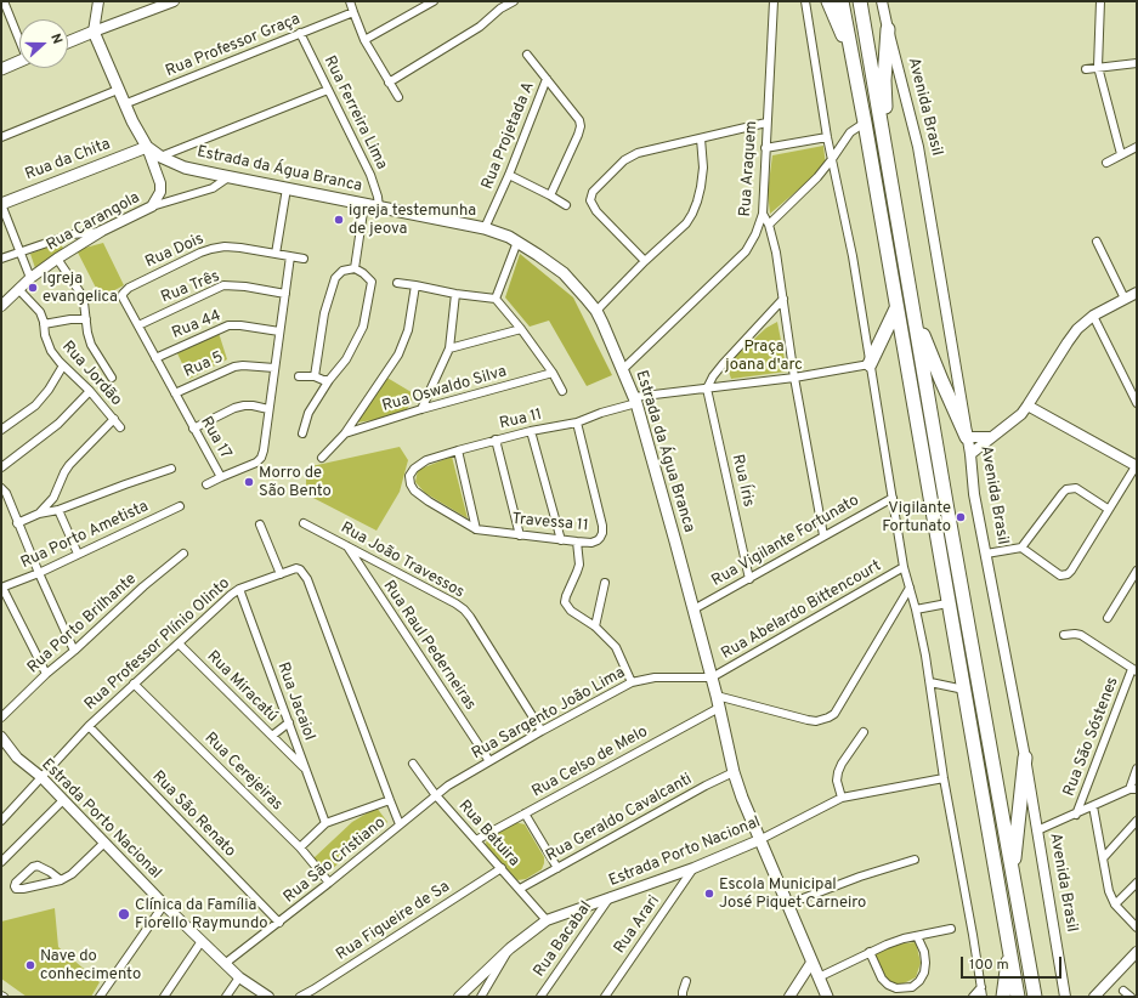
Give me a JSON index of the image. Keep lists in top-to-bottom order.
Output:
{
  "streets": {
    "main road": ["Rua da Chita", "Estrada da Água Branca"],
    "street": [
      "Rua Professor Graça",
      "Avenida Brasil",
      "Rua Ferreira Lima",
      "Rua Projetada A",
      "Rua Araquem",
      "Rua Carangola",
      "Rua Dois",
      "Rua Três",
      "Rua 44",
      "Rua 5",
      "Rua Jordão",
      "Rua Oswaldo Silva",
      "Rua 11",
      "Rua 17",
      "Rua Íris",
      "Travessa 11",
      "Rua Porto Ametista",
      "Rua Vigilante Fortunato",
      "Rua João Travessos",
      "Rua Abelardo Bittencourt",
      "Rua Porto Brilhante",
      "Rua Professor Plínio Olinto",
      "Rua Raul Pederneiras",
      "Rua Miracatú",
      "Rua Jacaiol",
      "Rua Sargento João Lima",
      "Rua São Sóstenes",
      "Rua Celso de Melo",
      "Rua Cerejeiras",
      "Rua São Renato",
      "Rua Geraldo Cavalcanti",
      "Estrada Porto Nacional",
      "Rua Batuira",
      "Rua São Cristiano",
      "Rua Figueire de Sa",
      "Rua Arari",
      "Rua Bacabal"
    ]
  },
  "crossings": [
    ["Rua Professor Graça", "Rua Ferreira Lima"],
    ["Rua Professor Graça", "Estrada da Água Branca"],
    ["Rua Ferreira Lima", "Estrada da Água Branca"],
    ["Rua Projetada A", "Estrada da Água Branca"],
    ["Rua da Chita", "Estrada da Água Branca"],
    ["Rua da Chita", "Rua Carangola"],
    ["Rua Araquem", "Estrada da Água Branca"],
    ["Estrada da Água Branca", "Rua Carangola"],
    ["Estrada da Água Branca", "Rua 11"],
    ["Estrada da Água Branca", "Rua Vigilante Fortunato"],
    ["Estrada da Água Branca", "Rua Abelardo Bittencourt"],
    ["Estrada da Água Branca", "Rua Sargento João Lima"],
    ["Estrada da Água Branca", "Rua Celso de Melo"],
    ["Estrada da Água Branca", "Rua Geraldo Cavalcanti"],
    ["Estrada da Água Branca", "Estrada Porto Nacional"],
    ["Rua Carangola", "Rua Jordão"],
    ["Rua Dois", "Rua 17"],
    ["Rua Três", "Rua 17"],
    ["Rua 44", "Rua 17"],
    ["Rua 5", "Rua 17"],
    ["Rua 11", "Rua Íris"],
    ["Rua 11", "Travessa 11"],
    ["Rua Íris", "Rua Vigilante Fortunato"],
    ["Rua João Travessos", "Rua Raul Pederneiras"],
    ["Rua João Travessos", "Rua Sargento João Lima"],
    ["Rua Abelardo Bittencourt", "Rua Sargento João Lima"],
    ["Rua Professor Plínio Olinto", "Rua Miracatú"],
    ["Rua Professor Plínio Olinto", "Rua Jacaiol"],
    ["Rua Professor Plínio Olinto", "Rua Cerejeiras"],
    ["Rua Professor Plínio Olinto", "Rua São Renato"],
    ["Rua Professor Plínio Olinto", "Estrada Porto Nacional"],
    ["Rua Professor Plínio Olinto", "Rua São Cristiano"],
    ["Rua Raul Pederneiras", "Rua Sargento João Lima"],
    ["Rua Miracatú", "Rua Jacaiol"],
    ["Rua Sargento João Lima", "Rua Batuira"],
    ["Rua Sargento João Lima", "Rua São Cristiano"],
    ["Rua Celso de Melo", "Rua Batuira"],
    ["Rua Cerejeiras", "Rua São Cristiano"],
    ["Rua São Renato", "Rua São Cristiano"],
    ["Rua Geraldo Cavalcanti", "Rua Batuira"],
    ["Estrada Porto Nacional", "Rua Batuira"],
    ["Estrada Porto Nacional", "Rua São Cristiano"],
    ["Estrada Porto Nacional", "Rua Arari"],
    ["Estrada Porto Nacional", "Rua Bacabal"],
    ["Rua Batuira", "Rua São Cristiano"],
    ["Rua Batuira", "Rua Figueire de Sa"]
  ],
  "parks": ["Praça joana d'arc"],
  "places": [
    "igreja testemunha de jeova",
    "Igreja evangelica",
    "Morro de São Bento",
    "Vigilante Fortunato",
    "Escola Municipal José Piquet Carneiro",
    "Clínica da Família Fiorello Raymundo",
    "Nave do conhecimento"
  ],
  "scale_bar": "100 m",
  "north": "right"
}
